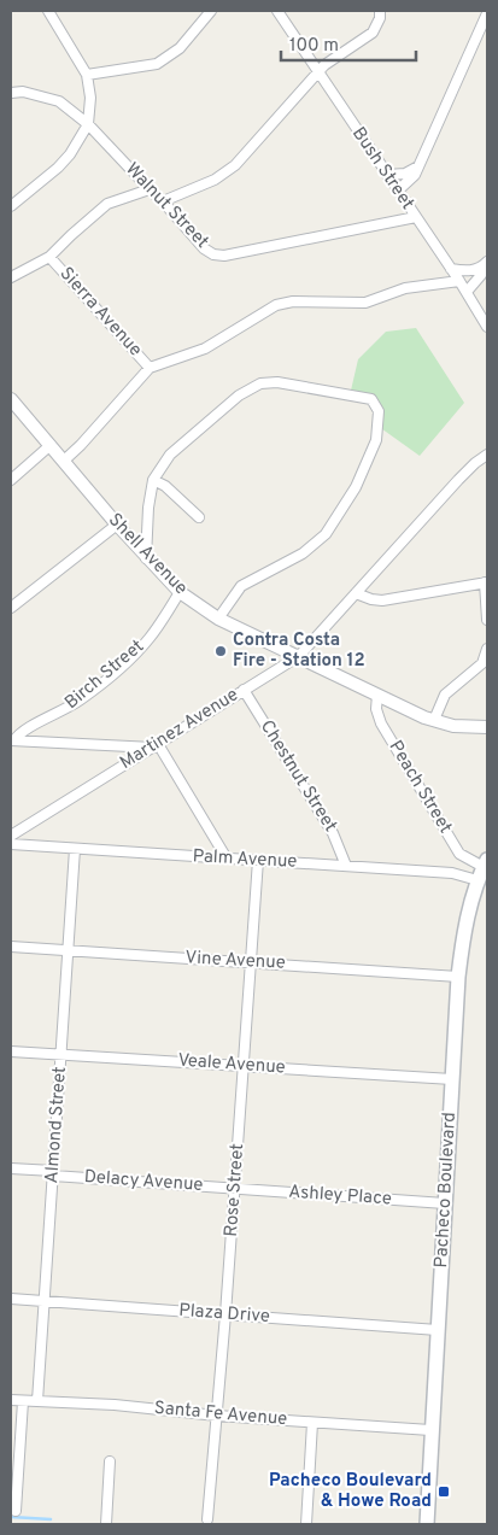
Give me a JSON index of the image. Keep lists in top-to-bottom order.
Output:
{
  "streets": {
    "main road": ["Pacheco Boulevard"],
    "street": [
      "Bush Street",
      "Walnut Street",
      "Sierra Avenue",
      "Shell Avenue",
      "Birch Street",
      "Martinez Avenue",
      "Chestnut Street",
      "Peach Street",
      "Palm Avenue",
      "Vine Avenue",
      "Veale Avenue",
      "Almond Street",
      "Delacy Avenue",
      "Rose Street",
      "Ashley Place",
      "Plaza Drive",
      "Santa Fe Avenue"
    ]
  },
  "crossings": [
    ["Bush Street", "Walnut Street"],
    ["Shell Avenue", "Birch Street"],
    ["Shell Avenue", "Martinez Avenue"],
    ["Shell Avenue", "Peach Street"],
    ["Martinez Avenue", "Chestnut Street"],
    ["Chestnut Street", "Palm Avenue"],
    ["Peach Street", "Palm Avenue"],
    ["Peach Street", "Pacheco Boulevard"],
    ["Palm Avenue", "Almond Street"],
    ["Palm Avenue", "Rose Street"],
    ["Palm Avenue", "Pacheco Boulevard"],
    ["Vine Avenue", "Almond Street"],
    ["Vine Avenue", "Rose Street"],
    ["Vine Avenue", "Pacheco Boulevard"],
    ["Veale Avenue", "Almond Street"],
    ["Veale Avenue", "Rose Street"],
    ["Veale Avenue", "Pacheco Boulevard"],
    ["Almond Street", "Delacy Avenue"],
    ["Almond Street", "Plaza Drive"],
    ["Almond Street", "Santa Fe Avenue"],
    ["Delacy Avenue", "Rose Street"],
    ["Delacy Avenue", "Ashley Place"],
    ["Rose Street", "Ashley Place"],
    ["Rose Street", "Plaza Drive"],
    ["Rose Street", "Santa Fe Avenue"],
    ["Pacheco Boulevard", "Ashley Place"],
    ["Pacheco Boulevard", "Plaza Drive"],
    ["Pacheco Boulevard", "Santa Fe Avenue"]
  ],
  "places": {
    "other": ["Contra Costa Fire - Station 12"],
    "transit": ["Pacheco Boulevard & Howe Road"]
  },
  "scale_bar": "100 m"
}
